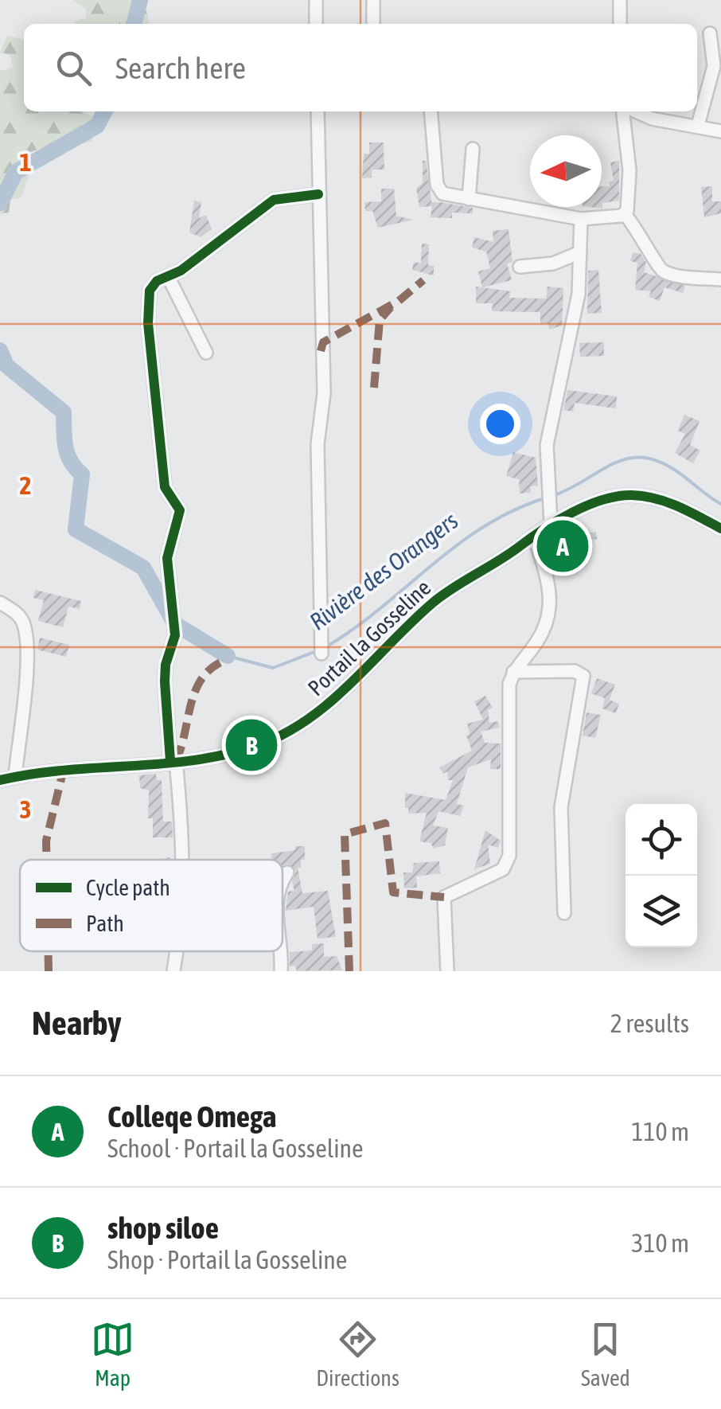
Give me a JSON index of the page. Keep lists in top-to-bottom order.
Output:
{
  "streets": {
    "street": ["Portail la Gosseline"]
  },
  "water": ["Rivière des Orangers"],
  "legend": ["Cycle path", "Path"],
  "north": "left",
  "page": {
    "search": "Search here",
    "pins": ["A", "B"],
    "heading": ["Nearby", "2 results"],
    "list": [
      {
        "mark": "A",
        "name": "Colleqe Omega",
        "note": "School · Portail la Gosseline",
        "value": "110 m"
      },
      {
        "mark": "B",
        "name": "shop siloe",
        "note": "Shop · Portail la Gosseline",
        "value": "310 m"
      }
    ],
    "nav": ["Map", "Directions", "Saved"]
  },
  "grid": {
    "rows": ["1", "2", "3"]
  }
}
